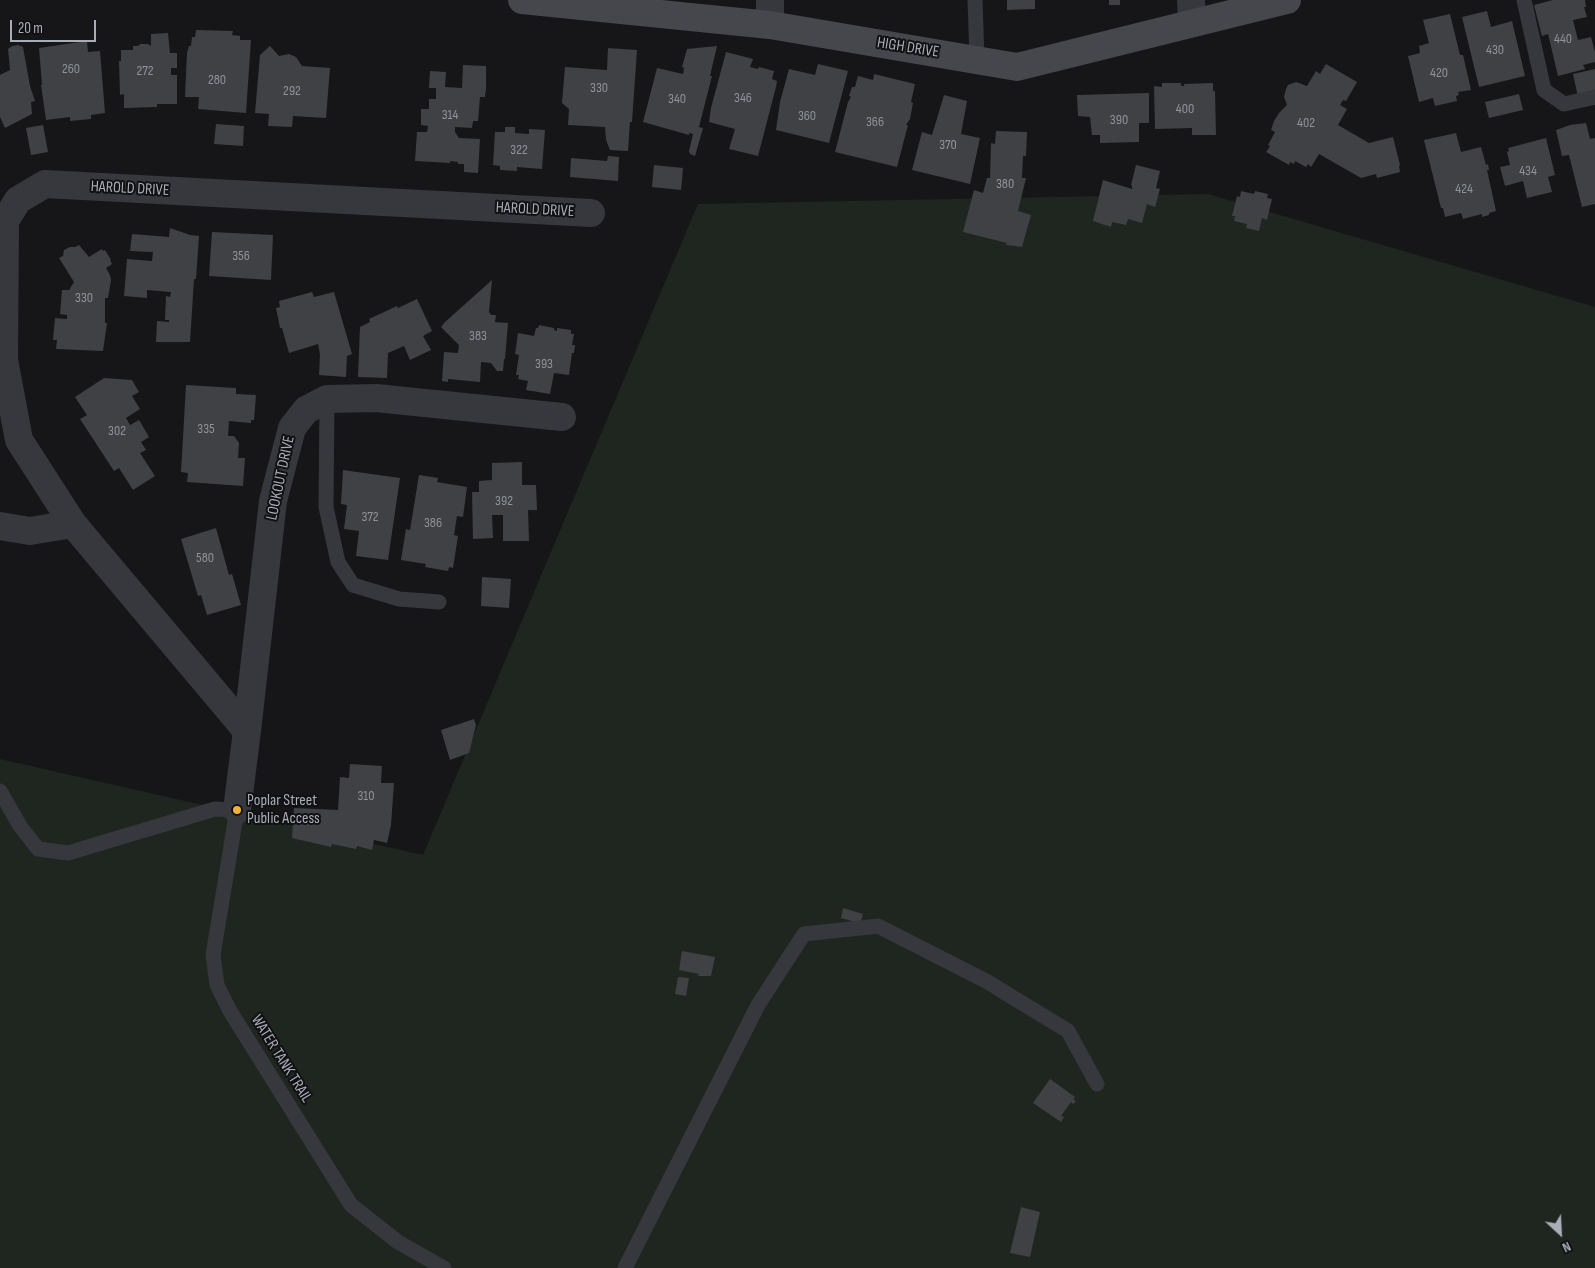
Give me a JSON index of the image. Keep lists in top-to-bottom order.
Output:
{
  "streets": {
    "street": ["HIGH DRIVE", "HAROLD DRIVE", "LOOKOUT DRIVE"],
    "lane": ["WATER TANK TRAIL"]
  },
  "crossings": [
    ["HAROLD DRIVE", "LOOKOUT DRIVE"],
    ["LOOKOUT DRIVE", "WATER TANK TRAIL"]
  ],
  "places": ["Poplar Street Public Access"],
  "house_numbers": [
    "440",
    "430",
    "260",
    "272",
    "420",
    "280",
    "330",
    "292",
    "346",
    "340",
    "400",
    "314",
    "360",
    "390",
    "366",
    "402",
    "370",
    "322",
    "434",
    "380",
    "424",
    "356",
    "330",
    "383",
    "393",
    "335",
    "302",
    "392",
    "372",
    "386",
    "580",
    "310"
  ],
  "scale_bar": "20 m",
  "north": "bottom right"
}
